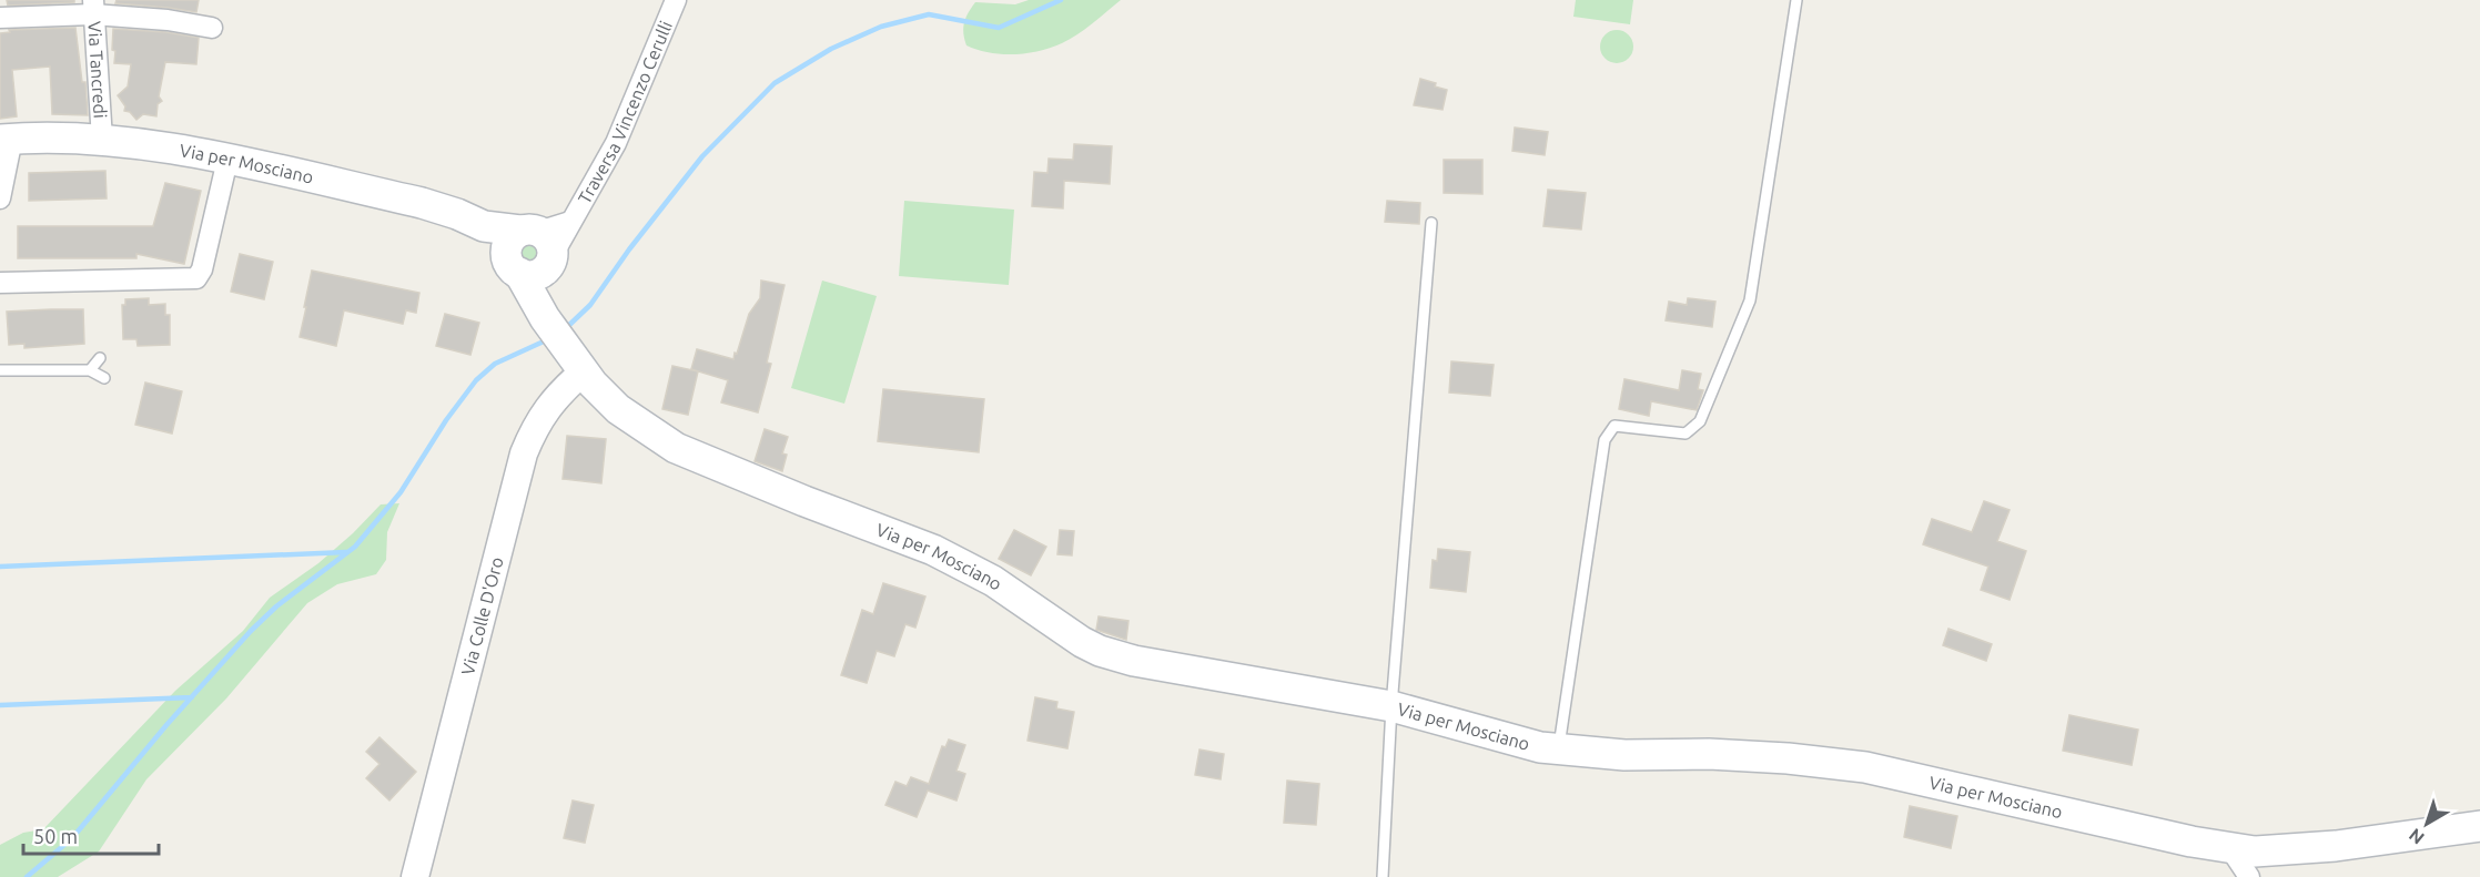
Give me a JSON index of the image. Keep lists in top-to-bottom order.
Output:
{
  "streets": {
    "main road": ["Via per Mosciano"],
    "street": ["Via Tancredi", "Traversa Vincenzo Cerulli", "Via Colle D'Oro"]
  },
  "crossings": [
    ["Via Tancredi", "Via per Mosciano"],
    ["Traversa Vincenzo Cerulli", "Via per Mosciano"],
    ["Via per Mosciano", "Via Colle D'Oro"]
  ],
  "scale_bar": "50 m",
  "north": "bottom left"
}
